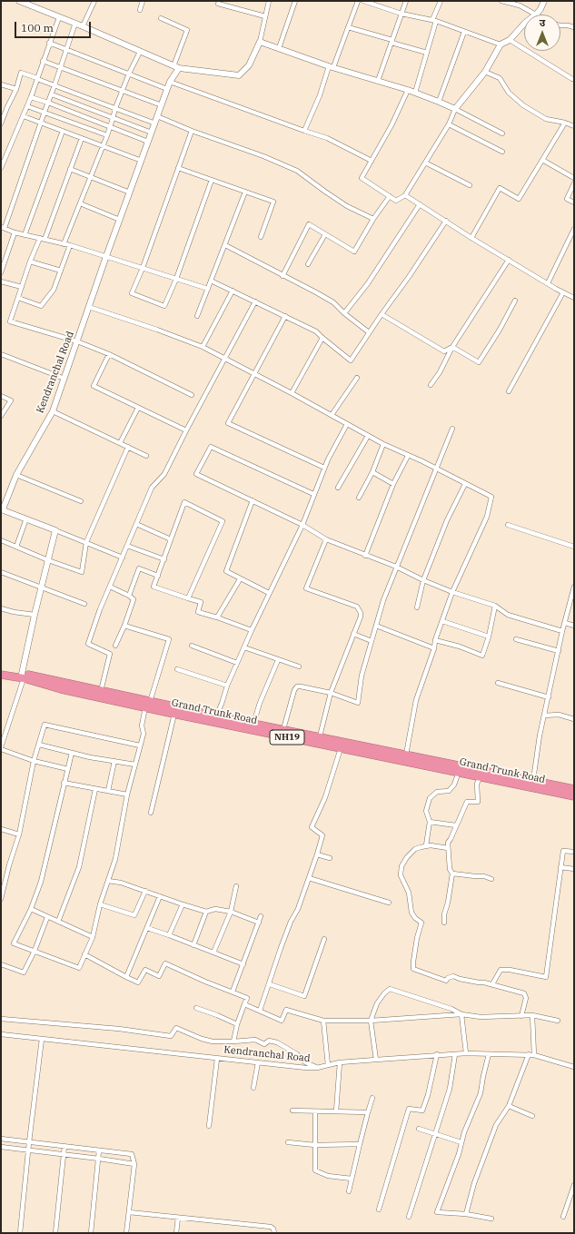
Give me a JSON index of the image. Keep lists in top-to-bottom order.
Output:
{
  "streets": {
    "highway": ["Grand Trunk Road", "NH19"],
    "street": ["Kendranchal Road"]
  },
  "scale_bar": "100 m",
  "north": "top"
}
